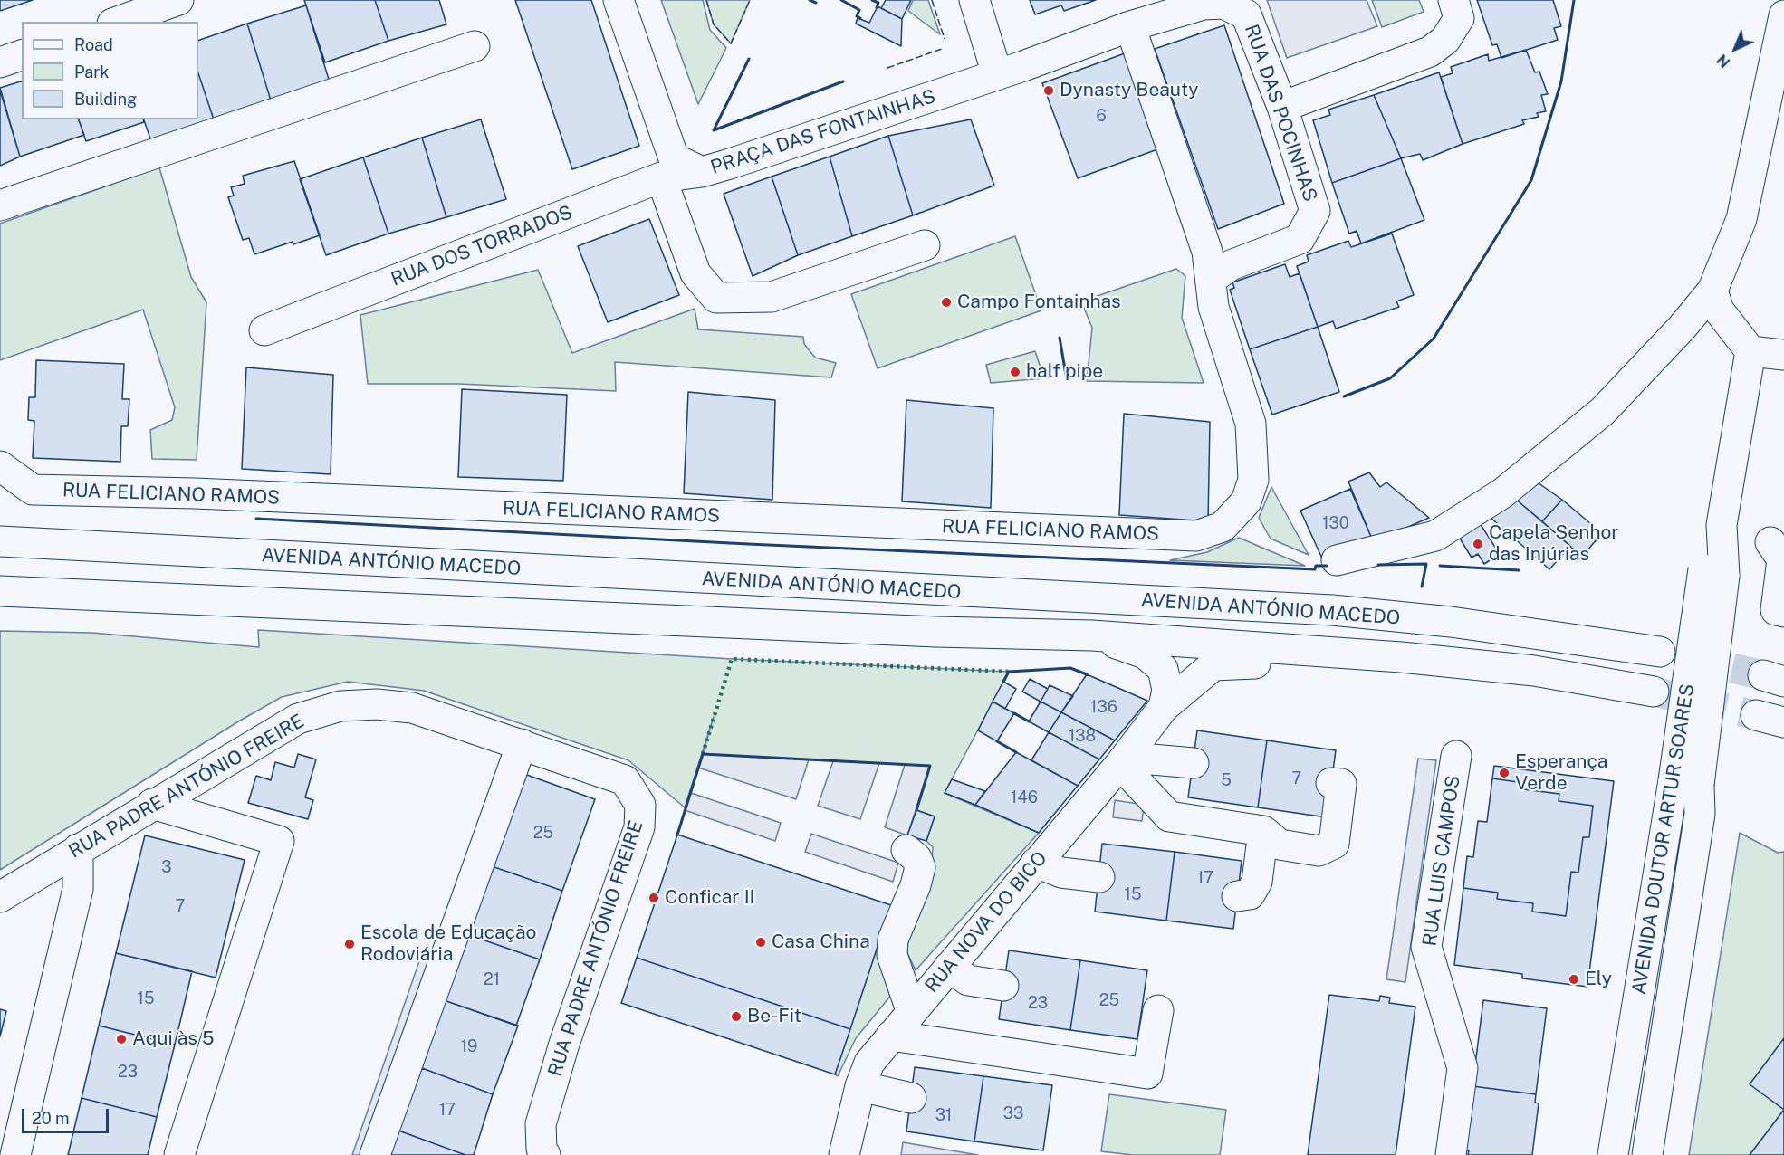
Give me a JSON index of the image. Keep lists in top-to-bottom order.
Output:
{
  "streets": {
    "main road": [
      "RUA DAS POCINHAS",
      "PRAÇA DAS FONTAINHAS",
      "RUA DOS TORRADOS",
      "RUA FELICIANO RAMOS",
      "AVENIDA ANTÓNIO MACEDO",
      "RUA PADRE ANTÓNIO FREIRE",
      "AVENIDA DOUTOR ARTUR SOARES",
      "RUA LUIS CAMPOS",
      "RUA NOVA DO BICO"
    ]
  },
  "crossings": [
    ["RUA DAS POCINHAS", "PRAÇA DAS FONTAINHAS"],
    ["RUA DAS POCINHAS", "RUA FELICIANO RAMOS"],
    ["PRAÇA DAS FONTAINHAS", "RUA DOS TORRADOS"],
    ["AVENIDA ANTÓNIO MACEDO", "RUA NOVA DO BICO"]
  ],
  "places": [
    "Dynasty Beauty",
    "Campo Fontainhas",
    "half pipe",
    "Capela Senhor das Injúrias",
    "Esperança Verde",
    "Conficar II",
    "Casa China",
    "Escola de Educação Rodoviária",
    "Ely",
    "Be-Fit",
    "Aqui às 5"
  ],
  "house_numbers": [
    "6",
    "130",
    "136",
    "138",
    "7",
    "5",
    "146",
    "25",
    "3",
    "17",
    "15",
    "7",
    "21",
    "15",
    "25",
    "23",
    "19",
    "23",
    "17",
    "33",
    "31"
  ],
  "legend": ["Road", "Park", "Building"],
  "scale_bar": "20 m",
  "north": "bottom left"
}
